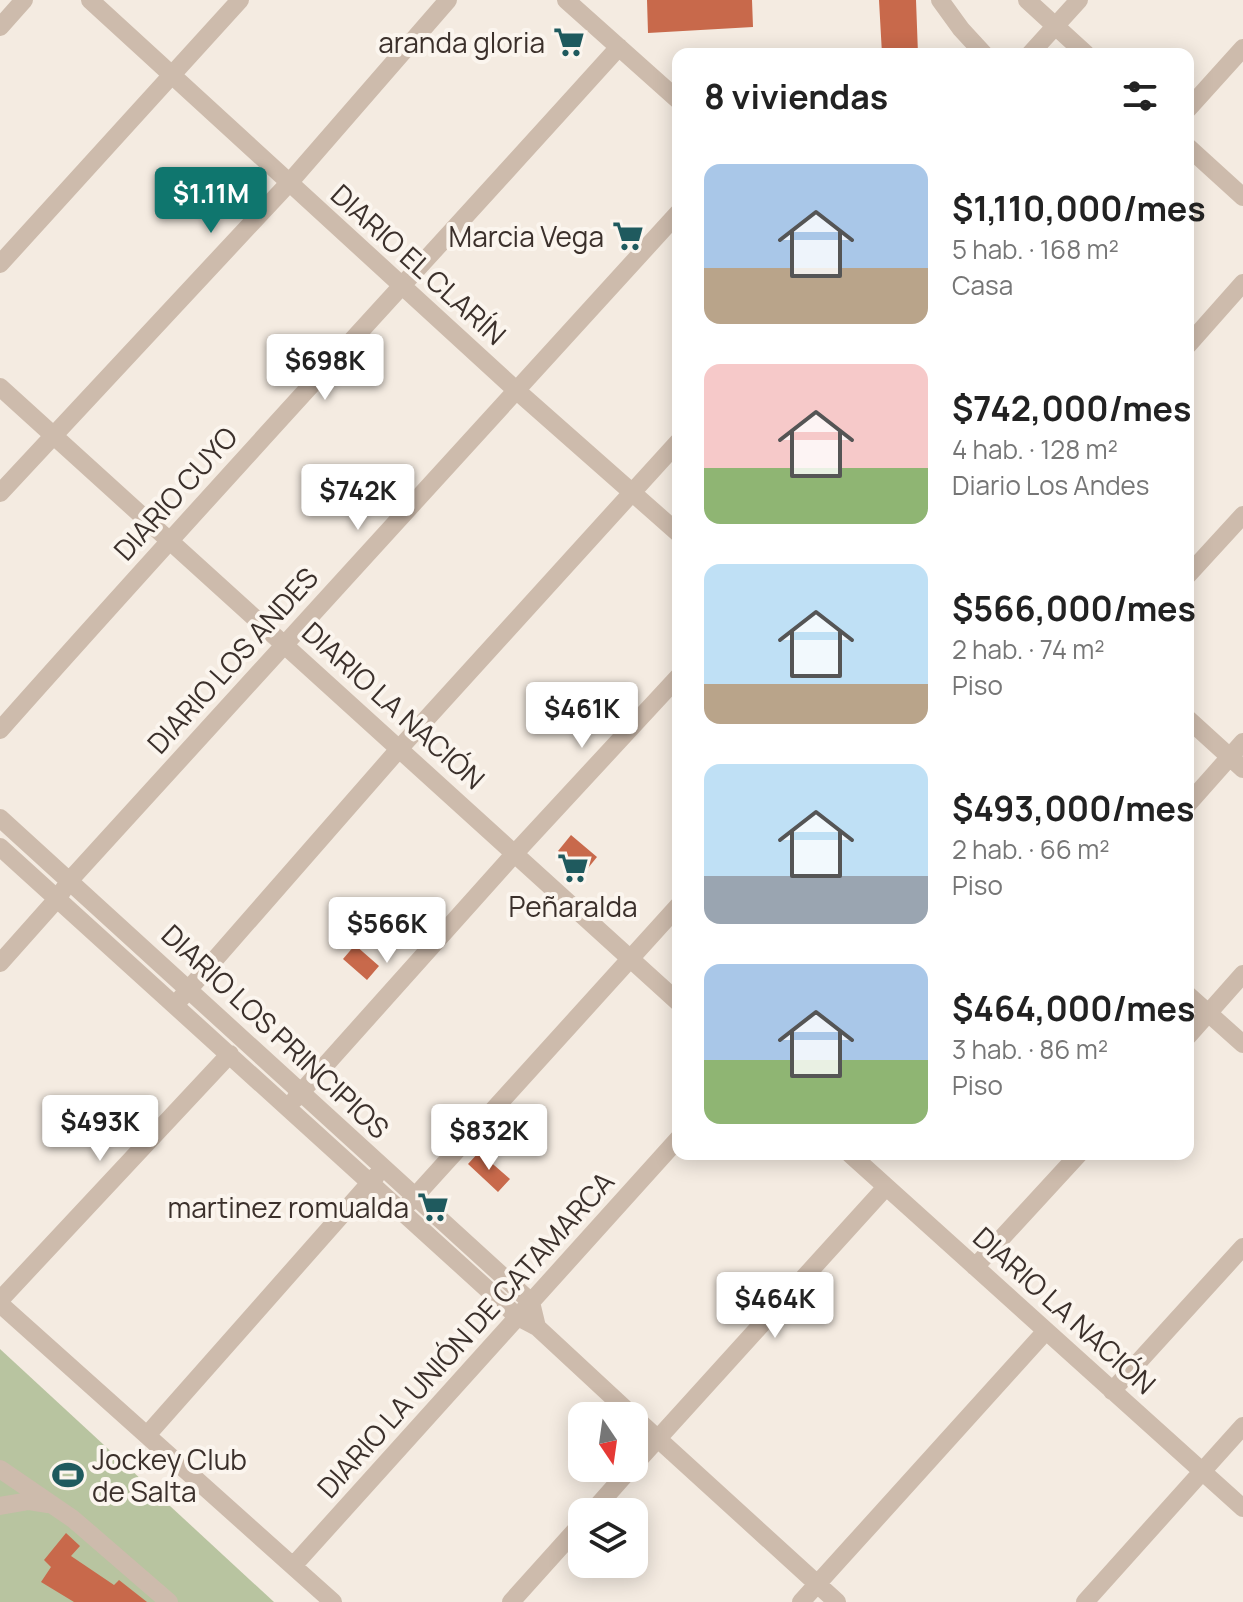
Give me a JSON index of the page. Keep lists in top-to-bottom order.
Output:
{
  "streets": {
    "street": [
      "DIARIO EL CLARÍN",
      "DIARIO CUYO",
      "DIARIO LOS ANDES",
      "DIARIO LA NACIÓN",
      "DIARIO LOS PRINCIPIOS",
      "DIARIO LA UNIÓN DE CATAMARCA"
    ]
  },
  "crossings": [
    ["DIARIO EL CLARÍN", "DIARIO CUYO"],
    ["DIARIO EL CLARÍN", "DIARIO LOS ANDES"],
    ["DIARIO CUYO", "DIARIO LA NACIÓN"],
    ["DIARIO LOS ANDES", "DIARIO LA NACIÓN"],
    ["DIARIO LOS ANDES", "DIARIO LOS PRINCIPIOS"],
    ["DIARIO LOS PRINCIPIOS", "DIARIO LA UNIÓN DE CATAMARCA"]
  ],
  "places": {
    "supermarket": [
      "aranda gloria",
      "Marcia Vega",
      "Peñaralda",
      "martinez romualda"
    ],
    "sports": ["Jockey Club de Salta"]
  },
  "north": "bottom",
  "page": {
    "heading": "8 viviendas",
    "list": [
      {
        "name": "$1,110,000/mes",
        "note": "5 hab. · 168 m² · Casa"
      },
      {
        "name": "$742,000/mes",
        "note": "4 hab. · 128 m² · Diario Los Andes"
      },
      {
        "name": "$566,000/mes",
        "note": "2 hab. · 74 m² · Piso"
      },
      {
        "name": "$493,000/mes",
        "note": "2 hab. · 66 m² · Piso"
      },
      {
        "name": "$464,000/mes",
        "note": "3 hab. · 86 m² · Piso"
      }
    ],
    "price": [
      "$1.11M",
      "$698K",
      "$742K",
      "$461K",
      "$566K",
      "$493K",
      "$832K",
      "$464K"
    ]
  }
}
